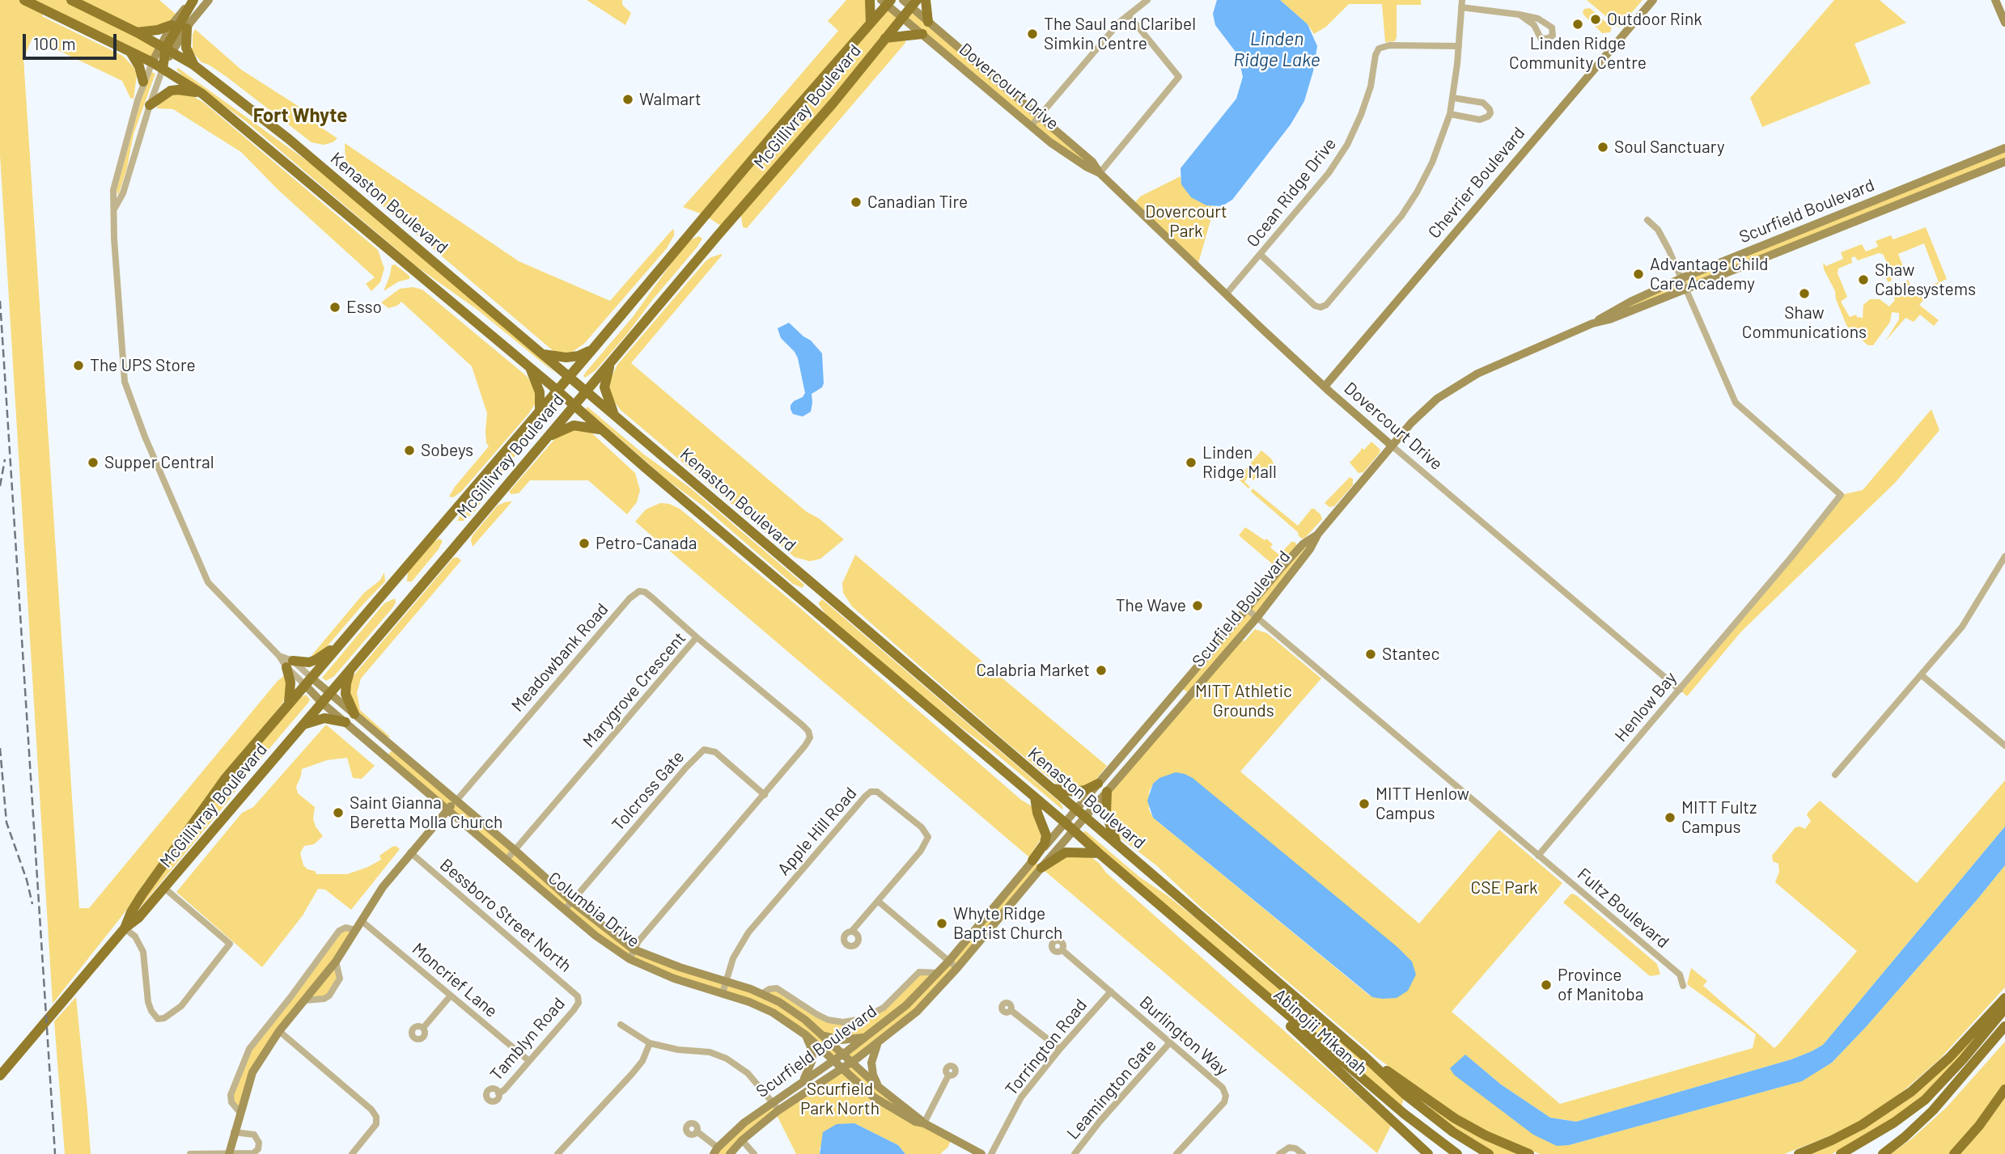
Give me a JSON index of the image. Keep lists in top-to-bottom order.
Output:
{
  "streets": {
    "main road": ["McGillivray Boulevard", "Kenaston Boulevard", "Abinojii Mikanah"],
    "street": [
      "Dovercourt Drive",
      "Chevrier Boulevard",
      "Ocean Ridge Drive",
      "Scurfield Boulevard",
      "Meadowbank Road",
      "Marygrove Crescent",
      "Henlow Bay",
      "Tolcross Gate",
      "Apple Hill Road",
      "Fultz Boulevard",
      "Columbia Drive",
      "Bessboro Street North",
      "Moncrief Lane",
      "Burlington Way",
      "Tamblyn Road",
      "Torrington Road",
      "Leamington Gate"
    ]
  },
  "crossings": [
    ["Dovercourt Drive", "McGillivray Boulevard"],
    ["Dovercourt Drive", "Chevrier Boulevard"],
    ["Dovercourt Drive", "Ocean Ridge Drive"],
    ["Dovercourt Drive", "Scurfield Boulevard"],
    ["Dovercourt Drive", "Henlow Bay"],
    ["McGillivray Boulevard", "Kenaston Boulevard"],
    ["McGillivray Boulevard", "Columbia Drive"],
    ["Kenaston Boulevard", "Scurfield Boulevard"],
    ["Kenaston Boulevard", "Abinojii Mikanah"],
    ["Scurfield Boulevard", "Henlow Bay"],
    ["Scurfield Boulevard", "Columbia Drive"],
    ["Meadowbank Road", "Marygrove Crescent"],
    ["Meadowbank Road", "Columbia Drive"],
    ["Marygrove Crescent", "Tolcross Gate"],
    ["Marygrove Crescent", "Columbia Drive"],
    ["Henlow Bay", "Fultz Boulevard"],
    ["Tolcross Gate", "Columbia Drive"],
    ["Apple Hill Road", "Columbia Drive"],
    ["Bessboro Street North", "Tamblyn Road"],
    ["Moncrief Lane", "Tamblyn Road"],
    ["Burlington Way", "Torrington Road"],
    ["Burlington Way", "Leamington Gate"]
  ],
  "districts": ["Fort Whyte"],
  "water": ["Linden Ridge Lake"],
  "parks": [
    "Dovercourt Park",
    "MITT Athletic Grounds",
    "CSE Park",
    "Scurfield Park North"
  ],
  "places": [
    "Outdoor Rink",
    "Linden Ridge Community Centre",
    "The Saul and Claribel Simkin Centre",
    "Walmart",
    "Soul Sanctuary",
    "Canadian Tire",
    "Advantage Child Care Academy",
    "Shaw Cablesystems",
    "Shaw Communications",
    "Esso",
    "The UPS Store",
    "Sobeys",
    "Supper Central",
    "Linden Ridge Mall",
    "Petro-Canada",
    "The Wave",
    "Stantec",
    "Calabria Market",
    "MITT Henlow Campus",
    "Saint Gianna Beretta Molla Church",
    "MITT Fultz Campus",
    "Whyte Ridge Baptist Church",
    "Province of Manitoba"
  ],
  "scale_bar": "100 m"
}
